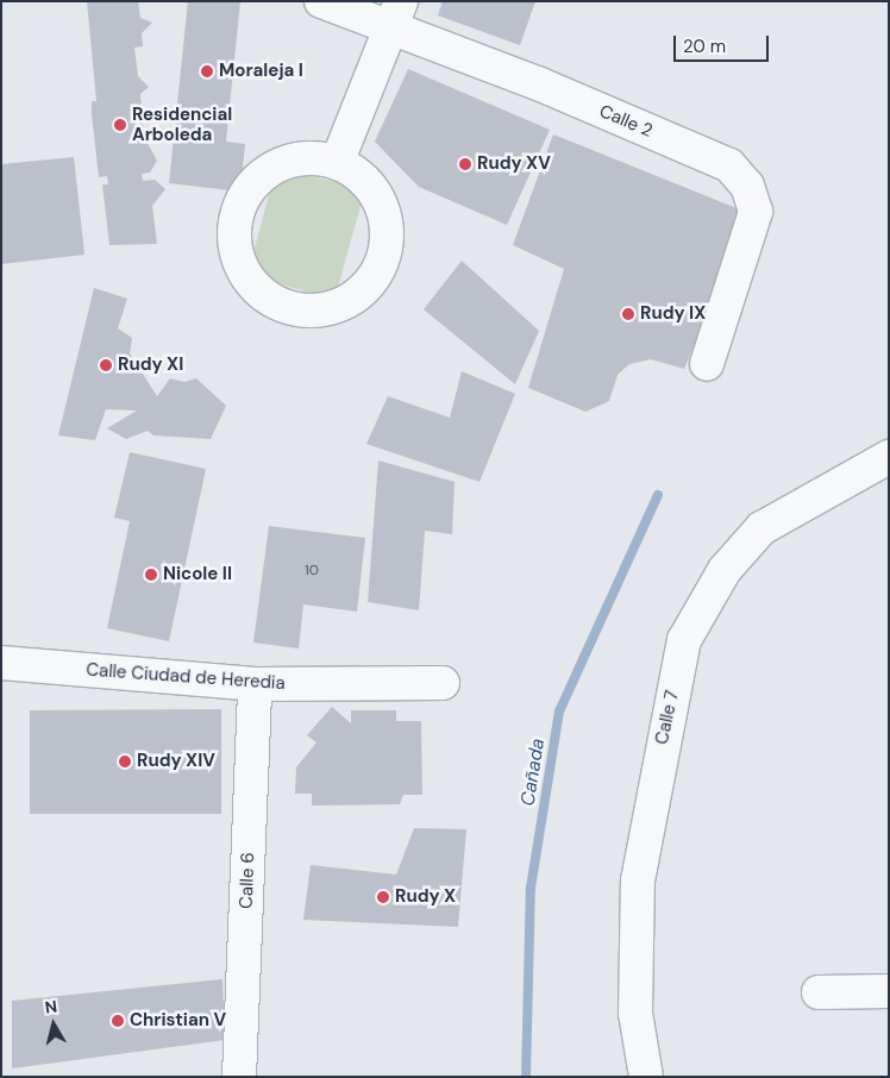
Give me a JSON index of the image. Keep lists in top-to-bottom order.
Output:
{
  "streets": {
    "street": [
      "Calle 2",
      "Calle Ciudad de Heredia",
      "Calle 7",
      "Calle 6"
    ]
  },
  "crossings": [
    ["Calle Ciudad de Heredia", "Calle 6"]
  ],
  "water": ["Cañada"],
  "places": [
    "Moraleja I",
    "Residencial Arboleda",
    "Rudy XV",
    "Rudy IX",
    "Rudy XI",
    "Nicole II",
    "Rudy XIV",
    "Rudy X",
    "Christian V"
  ],
  "house_numbers": ["10"],
  "scale_bar": "20 m",
  "north": "top"
}
